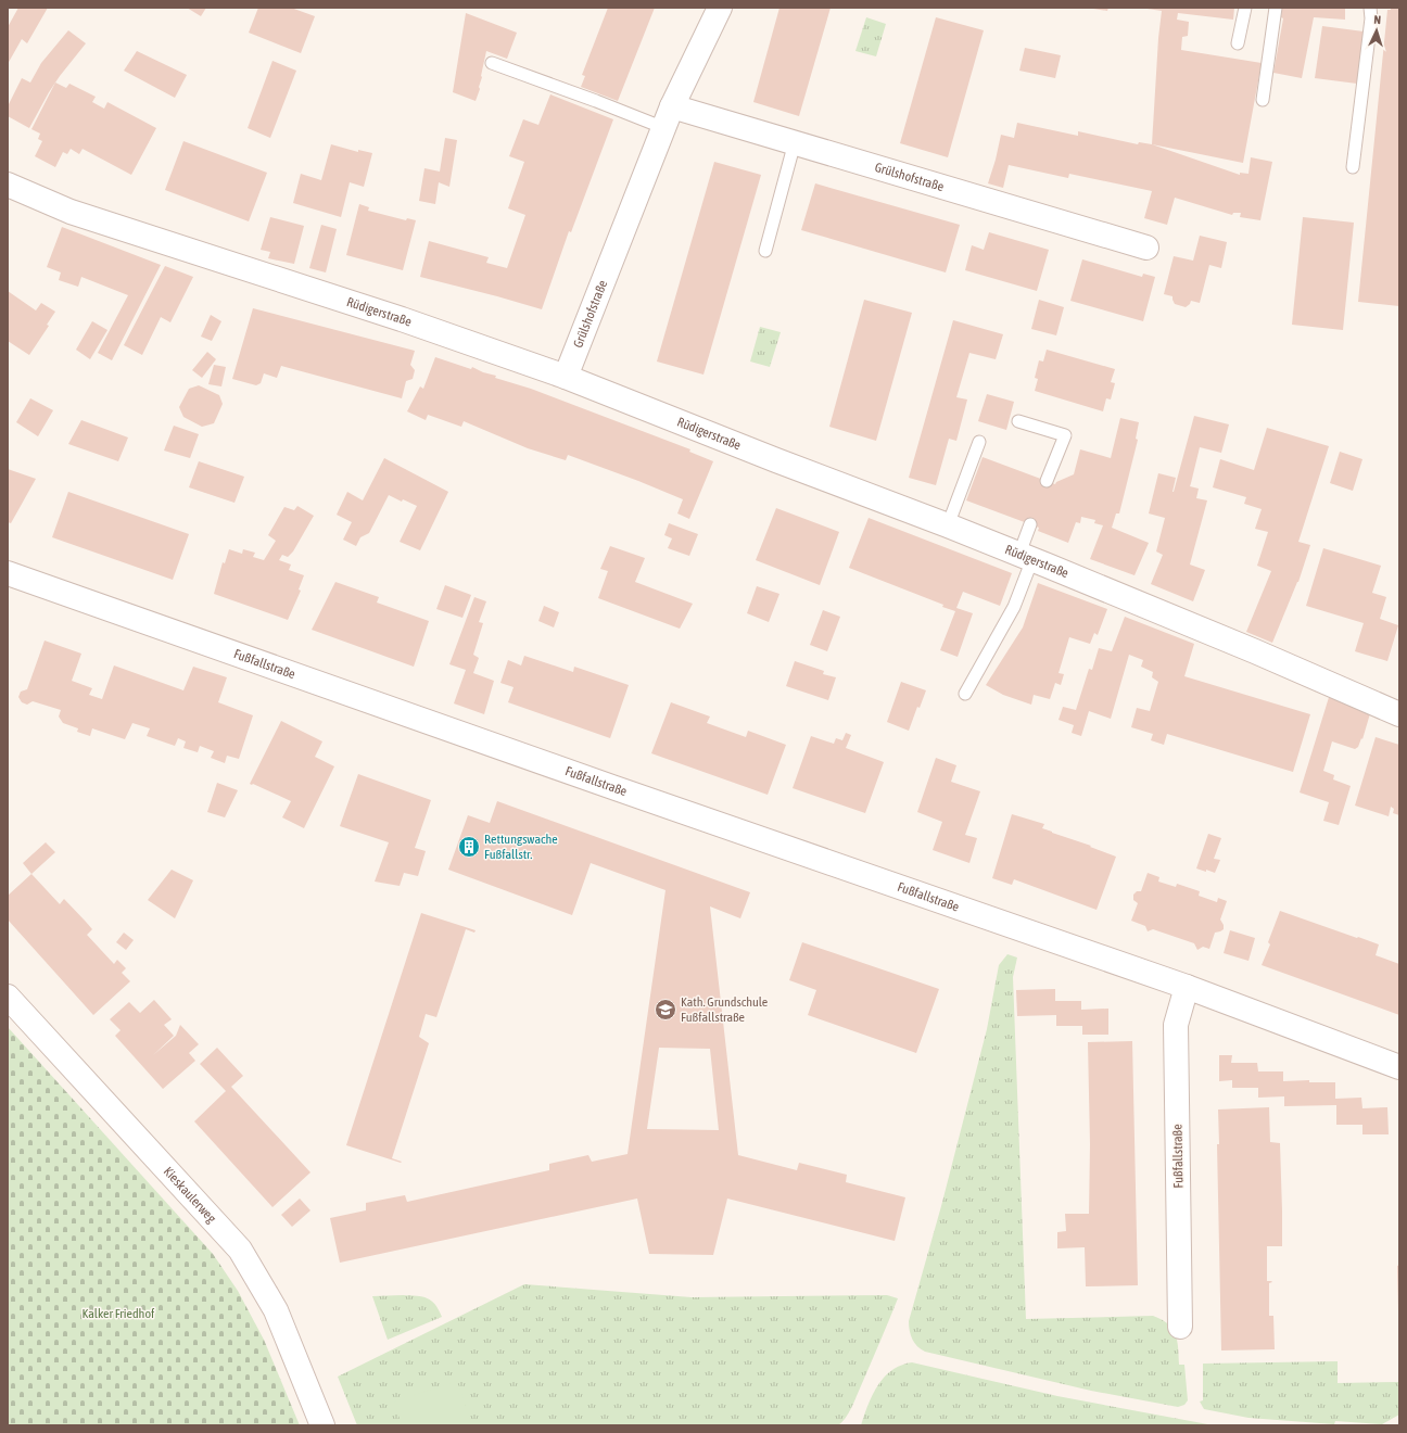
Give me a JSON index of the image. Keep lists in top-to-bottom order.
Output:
{
  "streets": {
    "street": [
      "Grülshofstraße",
      "Rüdigerstraße",
      "Fußfallstraße",
      "Kieskaulerweg"
    ]
  },
  "crossings": [
    ["Grülshofstraße", "Rüdigerstraße"]
  ],
  "parks": ["Kalker Friedhof"],
  "places": {
    "building": ["Rettungswache Fußfallstr."],
    "school or university": ["Kath. Grundschule Fußfallstraße"]
  },
  "north": "top"
}
